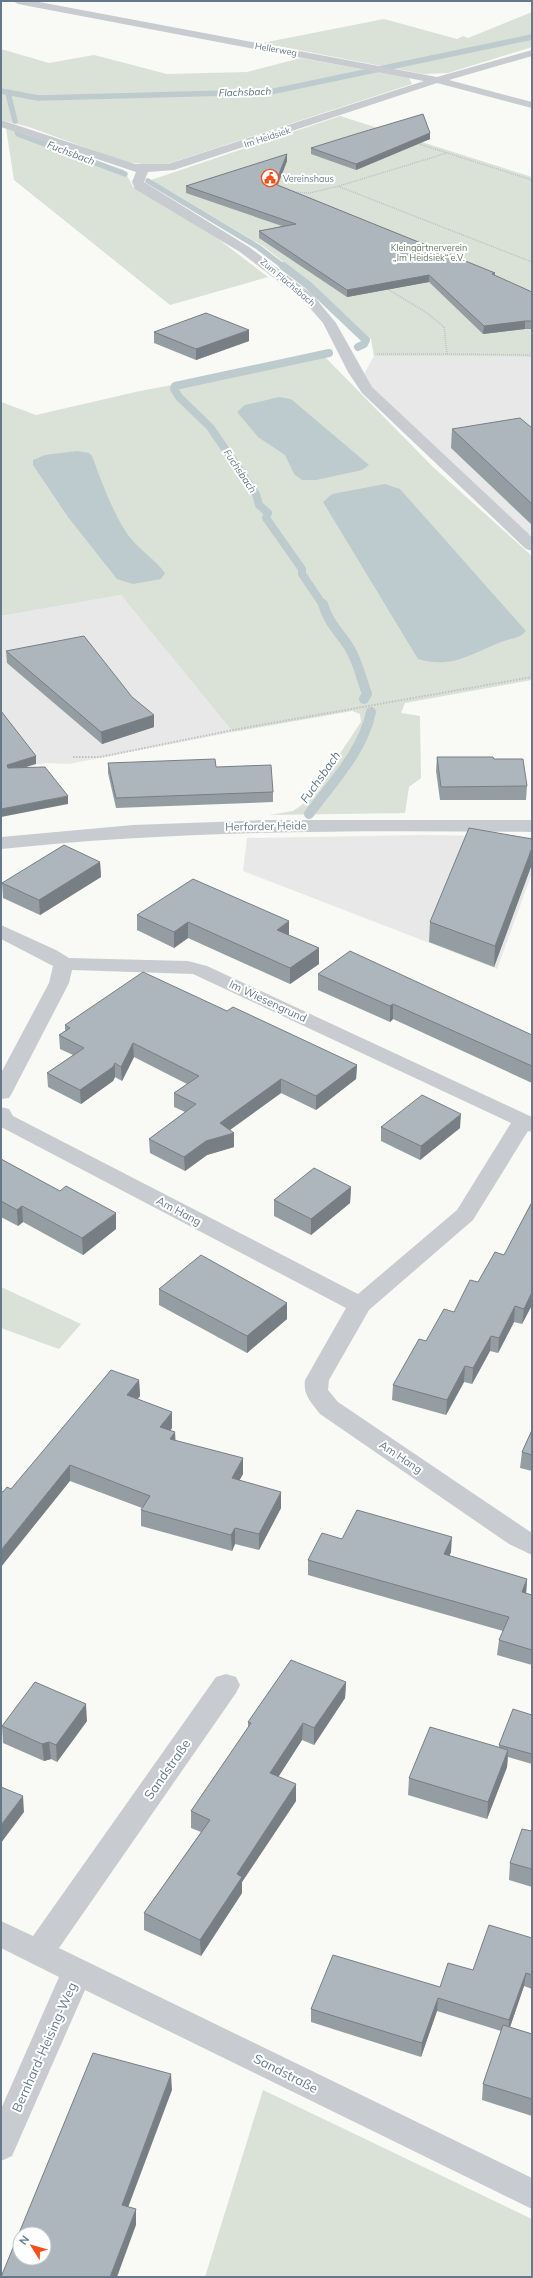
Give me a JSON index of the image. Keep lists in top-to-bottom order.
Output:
{
  "streets": {
    "street": [
      "Hellerweg",
      "Im Heidsiek",
      "Zum Flachsbach",
      "Herforder Heide",
      "Im Wiesengrund",
      "Am Hang",
      "Sandstraße",
      "Bernhard-Heising-Weg"
    ]
  },
  "crossings": [
    ["Hellerweg", "Im Heidsiek"],
    ["Im Heidsiek", "Zum Flachsbach"],
    ["Im Wiesengrund", "Am Hang"],
    ["Sandstraße", "Bernhard-Heising-Weg"]
  ],
  "water": ["Flachsbach", "Fuchsbach"],
  "parks": ["Kleingärtnerverein „Im Heidsiek“ e.V."],
  "places": {
    "public building": ["Vereinshaus"]
  },
  "north": "top left"
}
